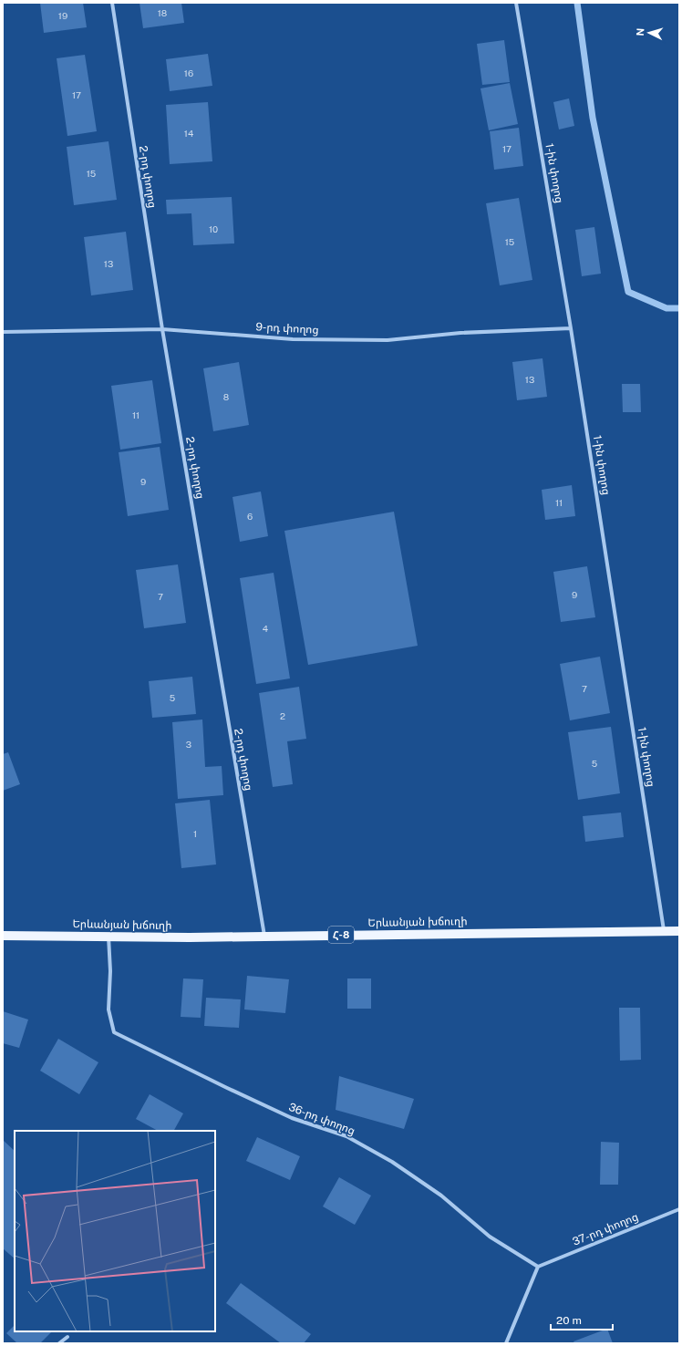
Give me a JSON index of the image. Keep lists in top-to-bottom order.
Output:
{
  "streets": {
    "main road": ["Երևանյան խճուղի", "Հ-8"],
    "street": [
      "1-ին փողոց",
      "2-րդ փողոց",
      "9-րդ փողոց",
      "36-րդ փողոց",
      "37-րդ փողոց"
    ]
  },
  "crossings": [
    ["1-ին փողոց", "9-րդ փողոց"],
    ["1-ին փողոց", "Երևանյան խճուղի"],
    ["2-րդ փողոց", "9-րդ փողոց"],
    ["2-րդ փողոց", "Երևանյան խճուղի"],
    ["Երևանյան խճուղի", "36-րդ փողոց"],
    ["36-րդ փողոց", "37-րդ փողոց"]
  ],
  "house_numbers": [
    "18",
    "19",
    "16",
    "17",
    "14",
    "17",
    "15",
    "10",
    "15",
    "13",
    "13",
    "8",
    "11",
    "9",
    "11",
    "6",
    "9",
    "7",
    "4",
    "7",
    "5",
    "2",
    "3",
    "5",
    "1"
  ],
  "scale_bar": "20 m",
  "north": "left"
}
